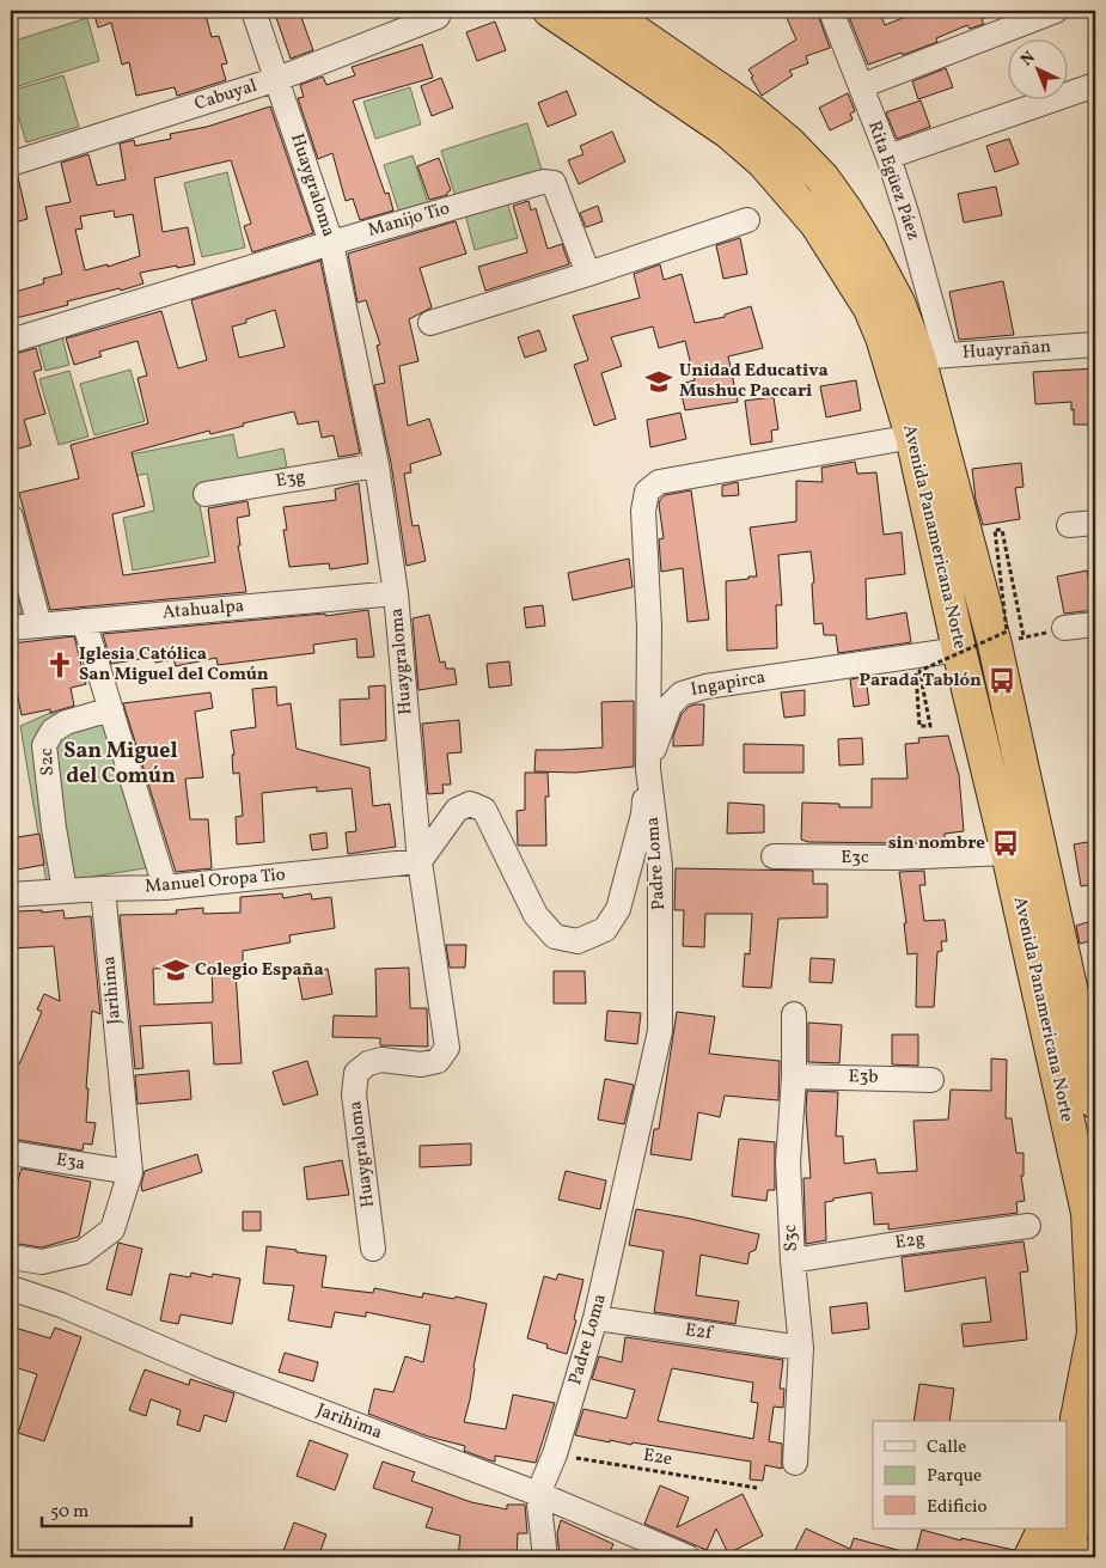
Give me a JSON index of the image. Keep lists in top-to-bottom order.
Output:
{
  "streets": {
    "highway": ["Avenida Panamericana Norte"],
    "street": [
      "Cabuyal",
      "Rita Egüez Páez",
      "Huaygraloma",
      "Manijo Tio",
      "Huayrañan",
      "E3g",
      "Atahualpa",
      "Ingapirca",
      "S2c",
      "E3c",
      "Padre Loma",
      "Manuel Oropa Tio",
      "Jarihima",
      "E3b",
      "E3a",
      "S3c",
      "E2g",
      "E2f"
    ],
    "path": ["E2e"]
  },
  "crossings": [
    ["Cabuyal", "Huaygraloma"],
    ["Rita Egüez Páez", "Huayrañan"],
    ["Rita Egüez Páez", "Avenida Panamericana Norte"],
    ["Huaygraloma", "Manijo Tio"],
    ["Huaygraloma", "E3g"],
    ["Huaygraloma", "Atahualpa"],
    ["Huaygraloma", "Ingapirca"],
    ["Huaygraloma", "Manuel Oropa Tio"],
    ["Huayrañan", "Avenida Panamericana Norte"],
    ["Avenida Panamericana Norte", "Ingapirca"],
    ["Avenida Panamericana Norte", "E3c"],
    ["Avenida Panamericana Norte", "Padre Loma"],
    ["Ingapirca", "Padre Loma"],
    ["Ingapirca", "Manuel Oropa Tio"],
    ["S2c", "Manuel Oropa Tio"],
    ["Padre Loma", "Jarihima"],
    ["Padre Loma", "E2f"],
    ["Padre Loma", "E2e"],
    ["Manuel Oropa Tio", "Jarihima"],
    ["Jarihima", "E3a"],
    ["E3b", "S3c"],
    ["S3c", "E2g"],
    ["S3c", "E2f"]
  ],
  "districts": ["San Miguel del Común"],
  "places": {
    "school or university": ["Unidad Educativa Mushuc Paccari", "Colegio España"],
    "church": ["Iglesia Católica San Miguel del Común"],
    "bus stop": ["Parada Tablón", "sin nombre"]
  },
  "legend": ["Calle", "Parque", "Edificio"],
  "scale_bar": "50 m",
  "north": "top left"
}
